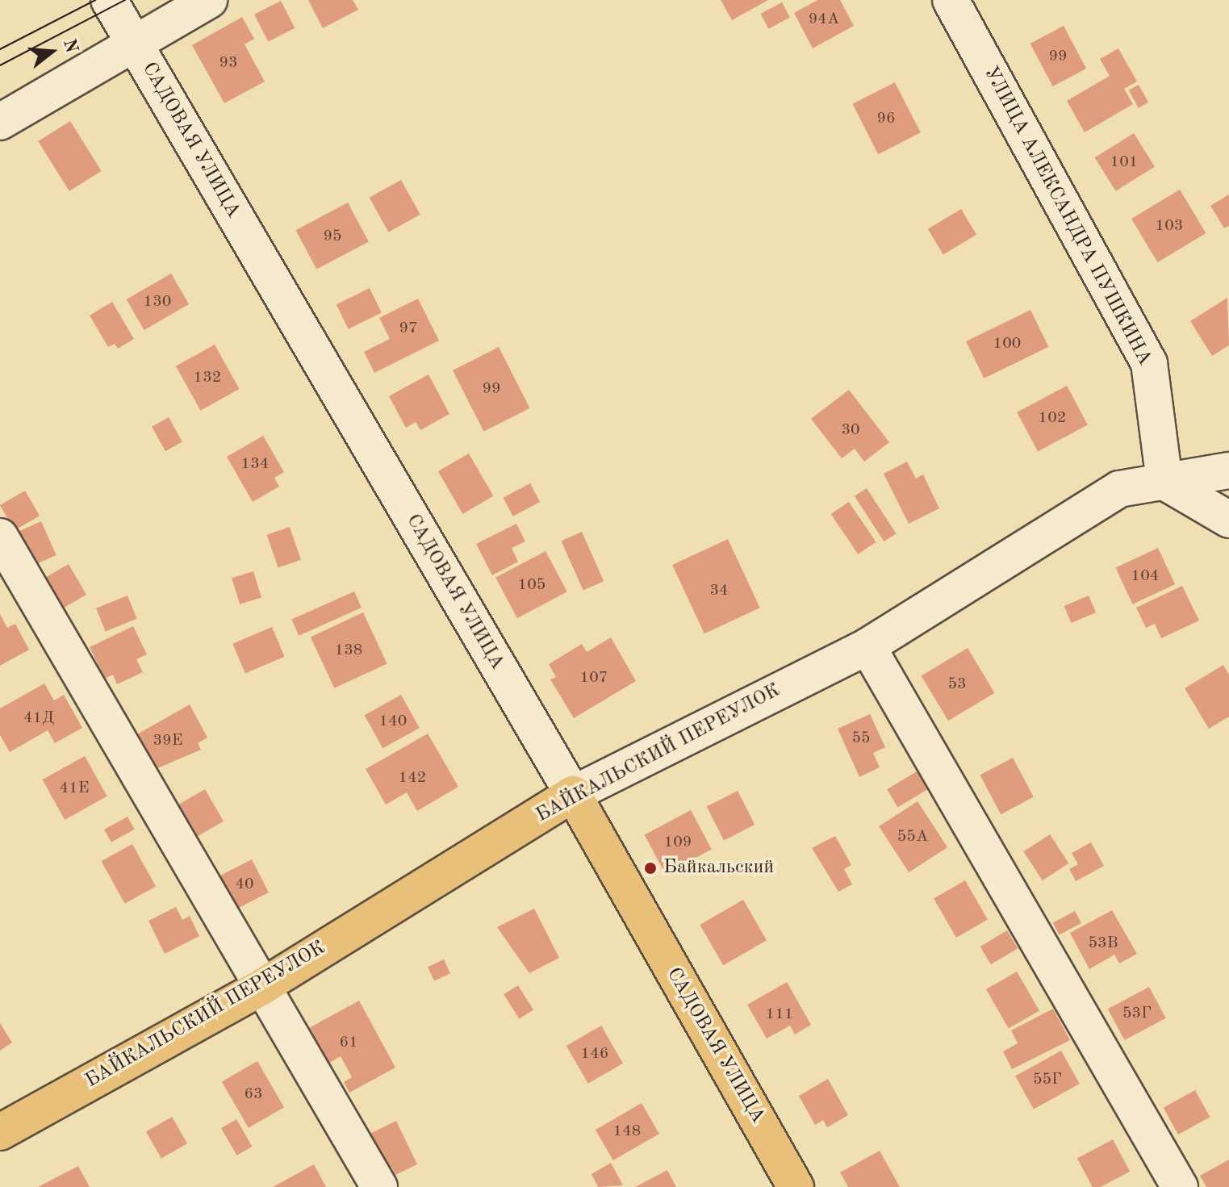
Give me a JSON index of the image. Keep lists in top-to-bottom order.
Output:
{
  "streets": {
    "main road": ["САДОВАЯ УЛИЦА", "БАЙКАЛЬСКИЙ ПЕРЕУЛОК"],
    "street": ["УЛИЦА АЛЕКСАНДРА ПУШКИНА"]
  },
  "crossings": [
    ["САДОВАЯ УЛИЦА", "БАЙКАЛЬСКИЙ ПЕРЕУЛОК"],
    ["УЛИЦА АЛЕКСАНДРА ПУШКИНА", "БАЙКАЛЬСКИЙ ПЕРЕУЛОК"]
  ],
  "places": ["Байкальский"],
  "house_numbers": [
    "94А",
    "99",
    "93",
    "96",
    "101",
    "103",
    "95",
    "130",
    "97",
    "100",
    "132",
    "99",
    "102",
    "30",
    "134",
    "104",
    "105",
    "34",
    "138",
    "107",
    "53",
    "41Д",
    "140",
    "55",
    "39Е",
    "142",
    "41Е",
    "55А",
    "109",
    "40",
    "53В",
    "53Г",
    "111",
    "61",
    "146",
    "55Г",
    "63",
    "148"
  ],
  "north": "right"
}
